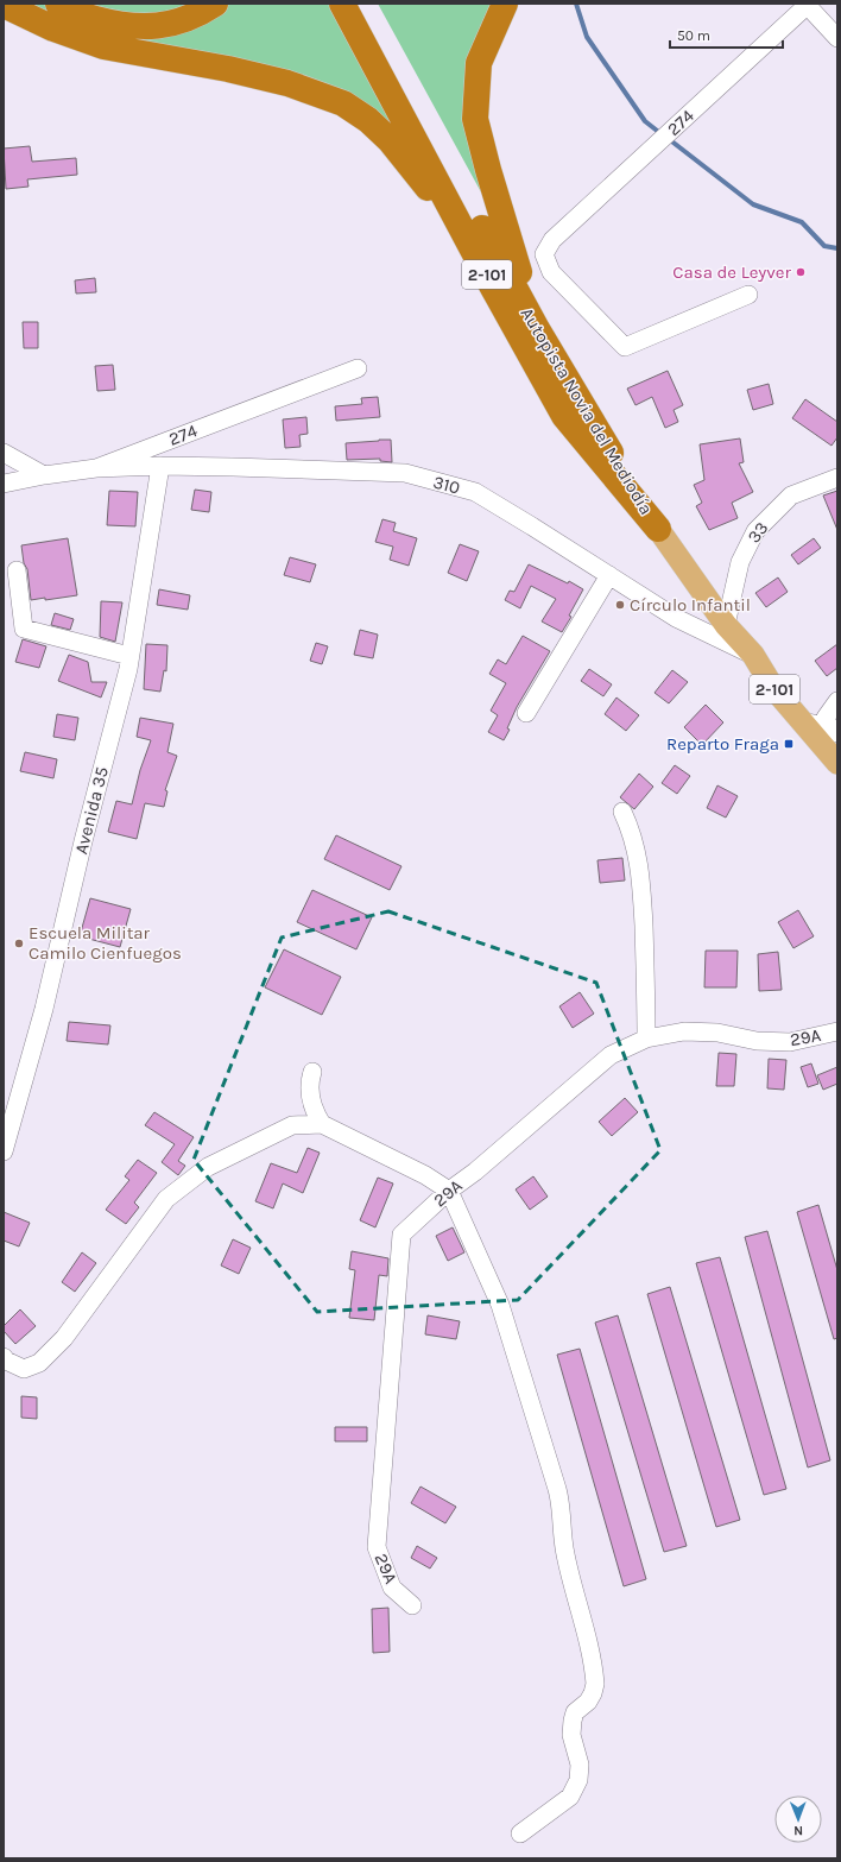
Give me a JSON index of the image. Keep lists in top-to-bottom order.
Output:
{
  "streets": {
    "highway": ["2-101", "Autopista Novia del Mediodía"],
    "street": [
      "274",
      "310",
      "33",
      "Avenida 35",
      "29A"
    ]
  },
  "crossings": [
    ["274", "310"],
    ["2-101", "Autopista Novia del Mediodía"],
    ["2-101", "310"],
    ["2-101", "33"],
    ["310", "Avenida 35"]
  ],
  "places": {
    "other": ["Casa de Leyver", "Círculo Infantil", "Escuela Militar Camilo Cienfuegos"],
    "transit": ["Reparto Fraga"]
  },
  "scale_bar": "50 m",
  "north": "bottom"
}
